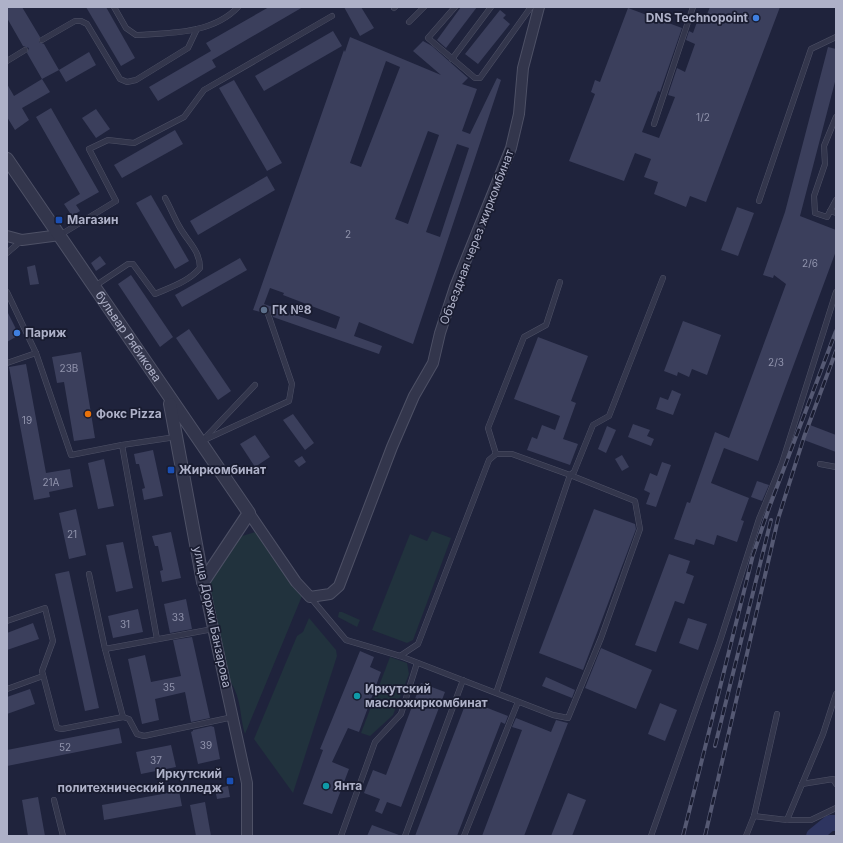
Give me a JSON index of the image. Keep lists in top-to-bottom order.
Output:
{
  "streets": {
    "street": ["Объездная через жиркомбинат", "бульвар Рябикова", "улица Доржи Банзарова"]
  },
  "crossings": [
    ["Объездная через жиркомбинат", "бульвар Рябикова"],
    ["бульвар Рябикова", "улица Доржи Банзарова"]
  ],
  "places": {
    "other": [
      "DNS Technopoint",
      "ГК №8",
      "Париж",
      "Фокс Pizza",
      "Иркутский масложиркомбинат",
      "Янта"
    ],
    "transit": ["Магазин", "Жиркомбинат", "Иркутский политехнический колледж"]
  },
  "house_numbers": [
    "1/2",
    "2",
    "2/6",
    "2/3",
    "23В",
    "19",
    "21А",
    "21",
    "33",
    "31",
    "35",
    "39",
    "52",
    "37"
  ]
}
